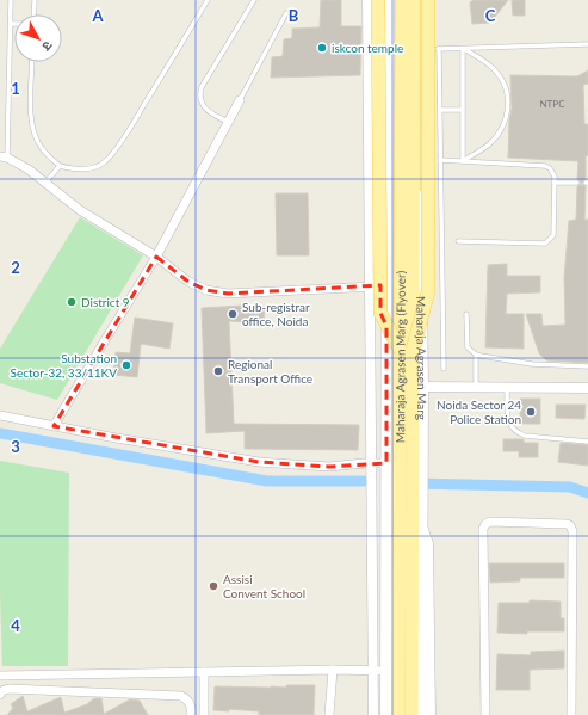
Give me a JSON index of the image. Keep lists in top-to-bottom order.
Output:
{
  "streets": {
    "main road": ["Maharaja Agrasen Marg", "Maharaja Agrasen Marg (Flyover)"]
  },
  "places": [
    "iskcon temple",
    "District 9",
    "Sub-registrar office, Noida",
    "Substation Sector-32, 33/11KV",
    "Regional Transport Office",
    "Noida Sector 24 Police Station",
    "Assisi Convent School"
  ],
  "house_numbers": ["NTPC"],
  "north": "bottom right",
  "grid": {
    "columns": ["A", "B", "C"],
    "rows": [
      "1",
      "2",
      "3",
      "4"
    ]
  }
}
